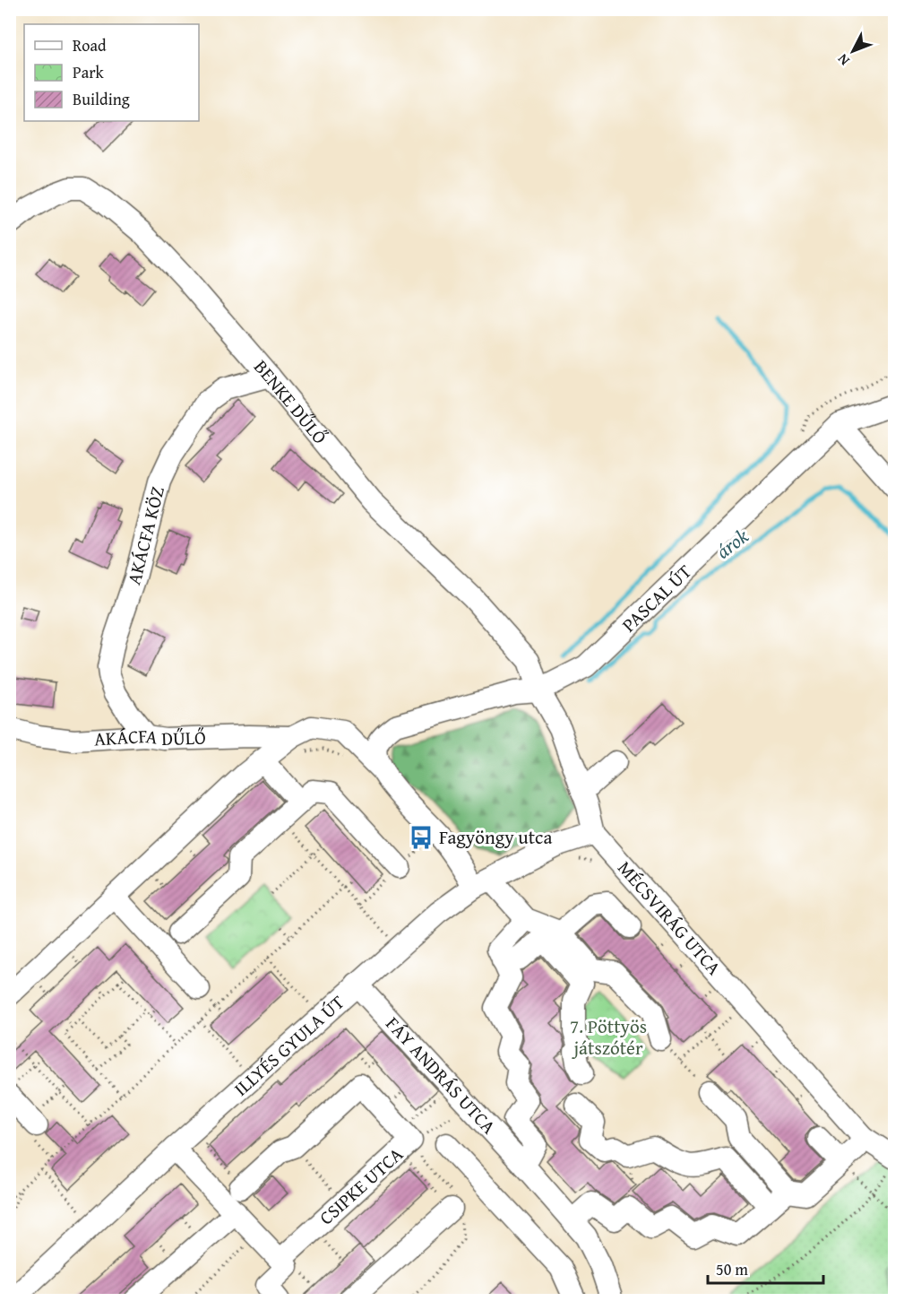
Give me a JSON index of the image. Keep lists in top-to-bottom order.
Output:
{
  "streets": {
    "street": [
      "BENKE DŰLŐ",
      "AKÁCFA KÖZ",
      "PASCAL ÚT",
      "AKÁCFA DŰLŐ",
      "MÉCSVIRÁG UTCA",
      "ILLYÉS GYULA ÚT",
      "FÁY ANDRÁS UTCA",
      "CSIPKE UTCA"
    ]
  },
  "crossings": [
    ["BENKE DŰLŐ", "AKÁCFA KÖZ"],
    ["BENKE DŰLŐ", "PASCAL ÚT"],
    ["BENKE DŰLŐ", "MÉCSVIRÁG UTCA"],
    ["AKÁCFA KÖZ", "AKÁCFA DŰLŐ"],
    ["PASCAL ÚT", "MÉCSVIRÁG UTCA"],
    ["MÉCSVIRÁG UTCA", "ILLYÉS GYULA ÚT"],
    ["ILLYÉS GYULA ÚT", "FÁY ANDRÁS UTCA"]
  ],
  "water": ["árok"],
  "parks": ["7. Pöttyös játszótér"],
  "places": {
    "bus stop": ["Fagyöngy utca"]
  },
  "legend": ["Road", "Park", "Building"],
  "scale_bar": "50 m",
  "north": "bottom left"
}
